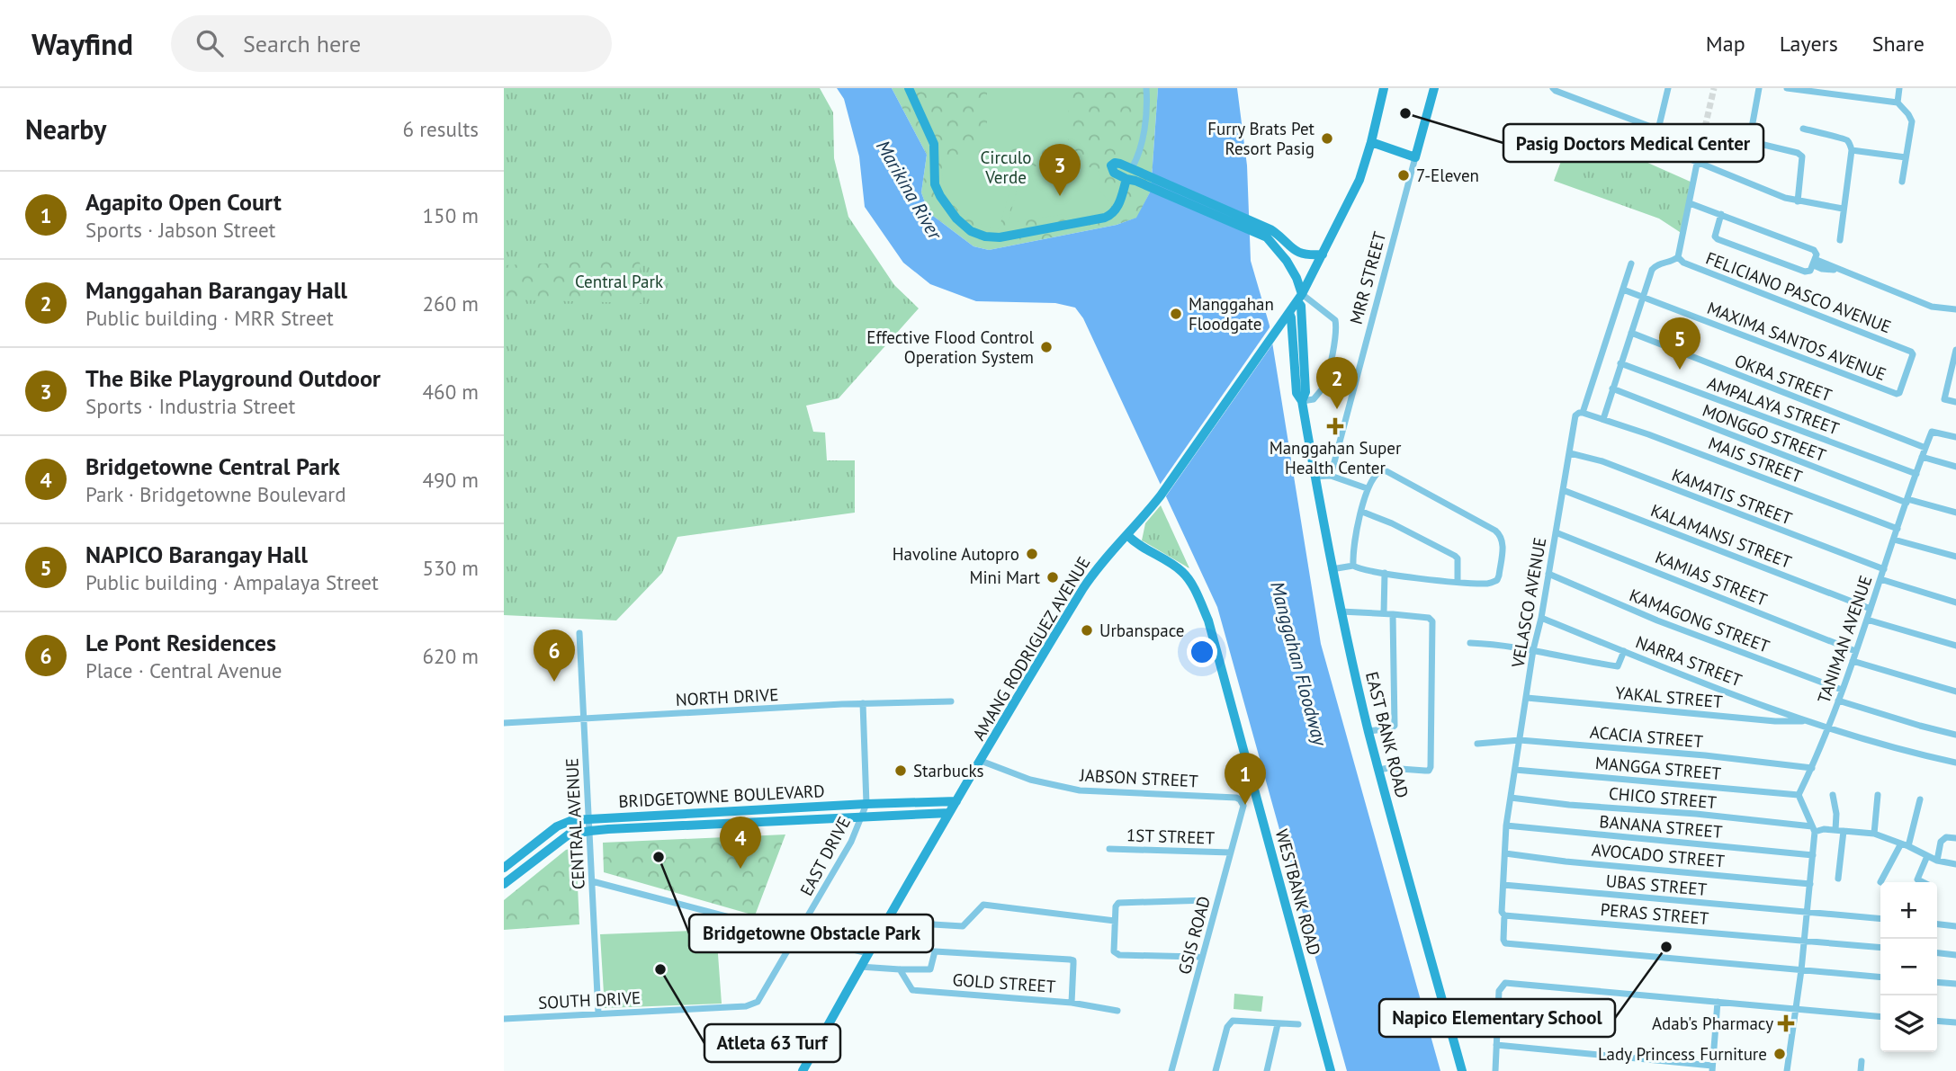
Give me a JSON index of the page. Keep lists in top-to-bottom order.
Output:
{
  "streets": {
    "street": [
      "MRR STREET",
      "FELICIANO PASCO AVENUE",
      "MAXIMA SANTOS AVENUE",
      "OKRA STREET",
      "AMPALAYA STREET",
      "MONGGO STREET",
      "MAIS STREET",
      "KAMATIS STREET",
      "KALAMANSI STREET",
      "KAMIAS STREET",
      "VELASCO AVENUE",
      "KAMAGONG STREET",
      "TANIMAN AVENUE",
      "AMANG RODRIGUEZ AVENUE",
      "NARRA STREET",
      "NORTH DRIVE",
      "YAKAL STREET",
      "EAST BANK ROAD",
      "ACACIA STREET",
      "MANGGA STREET",
      "JABSON STREET",
      "BRIDGETOWNE BOULEVARD",
      "CHICO STREET",
      "CENTRAL AVENUE",
      "BANANA STREET",
      "1ST STREET",
      "AVOCADO STREET",
      "EAST DRIVE",
      "UBAS STREET",
      "WESTBANK ROAD",
      "PERAS STREET",
      "GSIS ROAD",
      "GOLD STREET",
      "SOUTH DRIVE"
    ]
  },
  "crossings": [
    ["FELICIANO PASCO AVENUE", "MAXIMA SANTOS AVENUE"],
    ["OKRA STREET", "TANIMAN AVENUE"],
    ["AMPALAYA STREET", "TANIMAN AVENUE"],
    ["MONGGO STREET", "TANIMAN AVENUE"],
    ["MAIS STREET", "TANIMAN AVENUE"],
    ["KAMATIS STREET", "VELASCO AVENUE"],
    ["KAMATIS STREET", "TANIMAN AVENUE"],
    ["KALAMANSI STREET", "VELASCO AVENUE"],
    ["KALAMANSI STREET", "TANIMAN AVENUE"],
    ["KAMIAS STREET", "VELASCO AVENUE"],
    ["KAMIAS STREET", "TANIMAN AVENUE"],
    ["VELASCO AVENUE", "KAMAGONG STREET"],
    ["VELASCO AVENUE", "NARRA STREET"],
    ["VELASCO AVENUE", "YAKAL STREET"],
    ["VELASCO AVENUE", "ACACIA STREET"],
    ["VELASCO AVENUE", "MANGGA STREET"],
    ["VELASCO AVENUE", "CHICO STREET"],
    ["VELASCO AVENUE", "BANANA STREET"],
    ["VELASCO AVENUE", "AVOCADO STREET"],
    ["VELASCO AVENUE", "UBAS STREET"],
    ["VELASCO AVENUE", "PERAS STREET"],
    ["KAMAGONG STREET", "TANIMAN AVENUE"],
    ["TANIMAN AVENUE", "NARRA STREET"],
    ["TANIMAN AVENUE", "ACACIA STREET"],
    ["TANIMAN AVENUE", "MANGGA STREET"],
    ["AMANG RODRIGUEZ AVENUE", "EAST BANK ROAD"],
    ["AMANG RODRIGUEZ AVENUE", "JABSON STREET"],
    ["AMANG RODRIGUEZ AVENUE", "BRIDGETOWNE BOULEVARD"],
    ["AMANG RODRIGUEZ AVENUE", "WESTBANK ROAD"],
    ["NARRA STREET", "YAKAL STREET"],
    ["NORTH DRIVE", "CENTRAL AVENUE"],
    ["NORTH DRIVE", "EAST DRIVE"],
    ["JABSON STREET", "GSIS ROAD"],
    ["BRIDGETOWNE BOULEVARD", "CENTRAL AVENUE"],
    ["BRIDGETOWNE BOULEVARD", "EAST DRIVE"],
    ["CENTRAL AVENUE", "SOUTH DRIVE"],
    ["1ST STREET", "GSIS ROAD"],
    ["EAST DRIVE", "SOUTH DRIVE"]
  ],
  "water": ["Marikina River", "Manggahan Floodway"],
  "parks": ["Circulo Verde", "Central Park"],
  "places": {
    "other": [
      "Pasig Doctors Medical Center",
      "Furry Brats Pet Resort Pasig",
      "7-Eleven",
      "Manggahan Floodgate",
      "Effective Flood Control Operation System",
      "Havoline Autopro",
      "Mini Mart",
      "Urbanspace",
      "Starbucks",
      "Bridgetowne Obstacle Park",
      "Napico Elementary School",
      "Atleta 63 Turf",
      "Lady Princess Furniture"
    ],
    "health": ["Manggahan Super Health Center", "Adab's Pharmacy"]
  },
  "page": {
    "header": "Wayfind",
    "search": "Search here",
    "nav": ["Map", "Layers", "Share"],
    "heading": ["Nearby", "6 results"],
    "pins": [
      "3",
      "5",
      "2",
      "6",
      "1",
      "4"
    ],
    "list": [
      {
        "mark": "1",
        "name": "Agapito Open Court",
        "note": "Sports · Jabson Street",
        "value": "150 m"
      },
      {
        "mark": "2",
        "name": "Manggahan Barangay Hall",
        "note": "Public building · MRR Street",
        "value": "260 m"
      },
      {
        "mark": "3",
        "name": "The Bike Playground Outdoor",
        "note": "Sports · Industria Street",
        "value": "460 m"
      },
      {
        "mark": "4",
        "name": "Bridgetowne Central Park",
        "note": "Park · Bridgetowne Boulevard",
        "value": "490 m"
      },
      {
        "mark": "5",
        "name": "NAPICO Barangay Hall",
        "note": "Public building · Ampalaya Street",
        "value": "530 m"
      },
      {
        "mark": "6",
        "name": "Le Pont Residences",
        "note": "Place · Central Avenue",
        "value": "620 m"
      }
    ],
    "map_buttons": ["+", "−"]
  }
}
